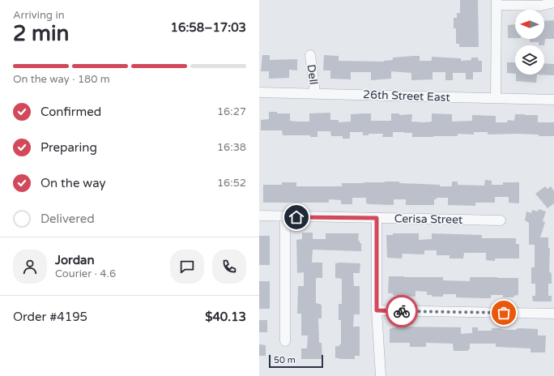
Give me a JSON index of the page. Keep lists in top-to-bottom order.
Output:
{
  "streets": {
    "street": ["Dell", "26th Street East", "Cerisa Street"]
  },
  "crossings": [
    ["Dell", "26th Street East"]
  ],
  "scale_bar": "50 m",
  "north": "left",
  "page": {
    "heading": ["2 min", "Arriving in", "16:58–17:03"],
    "panel": [
      "Jordan",
      "Courier · 4.6",
      "Order #4195",
      "$40.13"
    ],
    "bar": "On the way · 180 m",
    "list": [
      ["Confirmed", "16:27"],
      ["Preparing", "16:38"],
      ["On the way", "16:52"],
      "Delivered"
    ],
    "scale": "50 m"
  }
}
